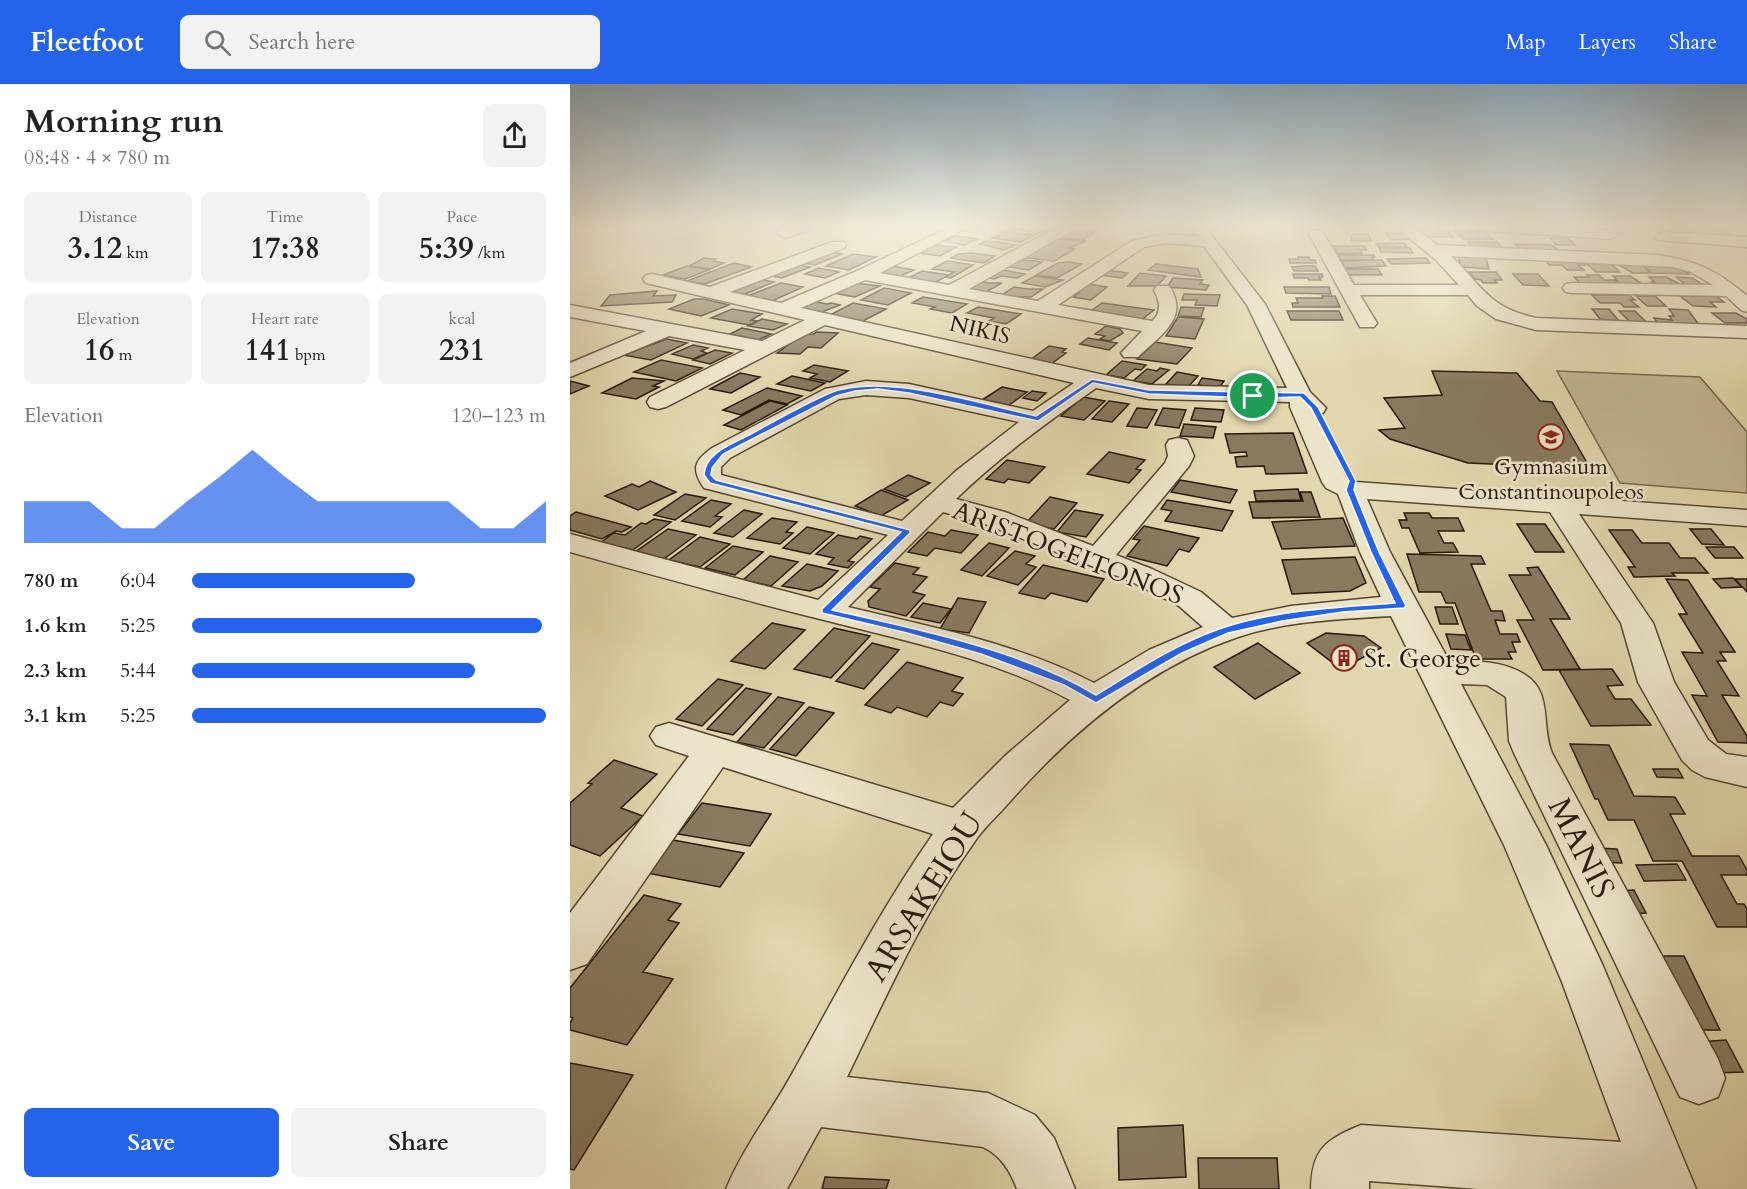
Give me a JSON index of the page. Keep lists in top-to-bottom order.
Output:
{
  "streets": {
    "street": [
      "NIKIS",
      "ARISTOGEITONOS",
      "MANIS",
      "ARSAKEIOU"
    ]
  },
  "crossings": [
    ["ARISTOGEITONOS", "ARSAKEIOU"]
  ],
  "places": {
    "school or university": ["Gymnasium Constantinoupoleos"],
    "building": ["St. George"]
  },
  "page": {
    "header": "Fleetfoot",
    "search": "Search here",
    "nav": ["Map", "Layers", "Share"],
    "heading": ["Morning run", "08:48 · 4 × 780 m"],
    "stats": [
      ["Distance", "3.12 km"],
      ["Time", "17:38"],
      ["Pace", "5:39 /km"],
      ["Elevation", "16 m"],
      ["Heart rate", "141 bpm"],
      ["kcal", "231"]
    ],
    "chart": ["Elevation", "120–123 m"],
    "list": [
      {
        "name": "780 m",
        "note": "6:04"
      },
      {
        "name": "1.6 km",
        "note": "5:25"
      },
      {
        "name": "2.3 km",
        "note": "5:44"
      },
      {
        "name": "3.1 km",
        "note": "5:25"
      }
    ],
    "buttons": ["Save", "Share"]
  }
}
